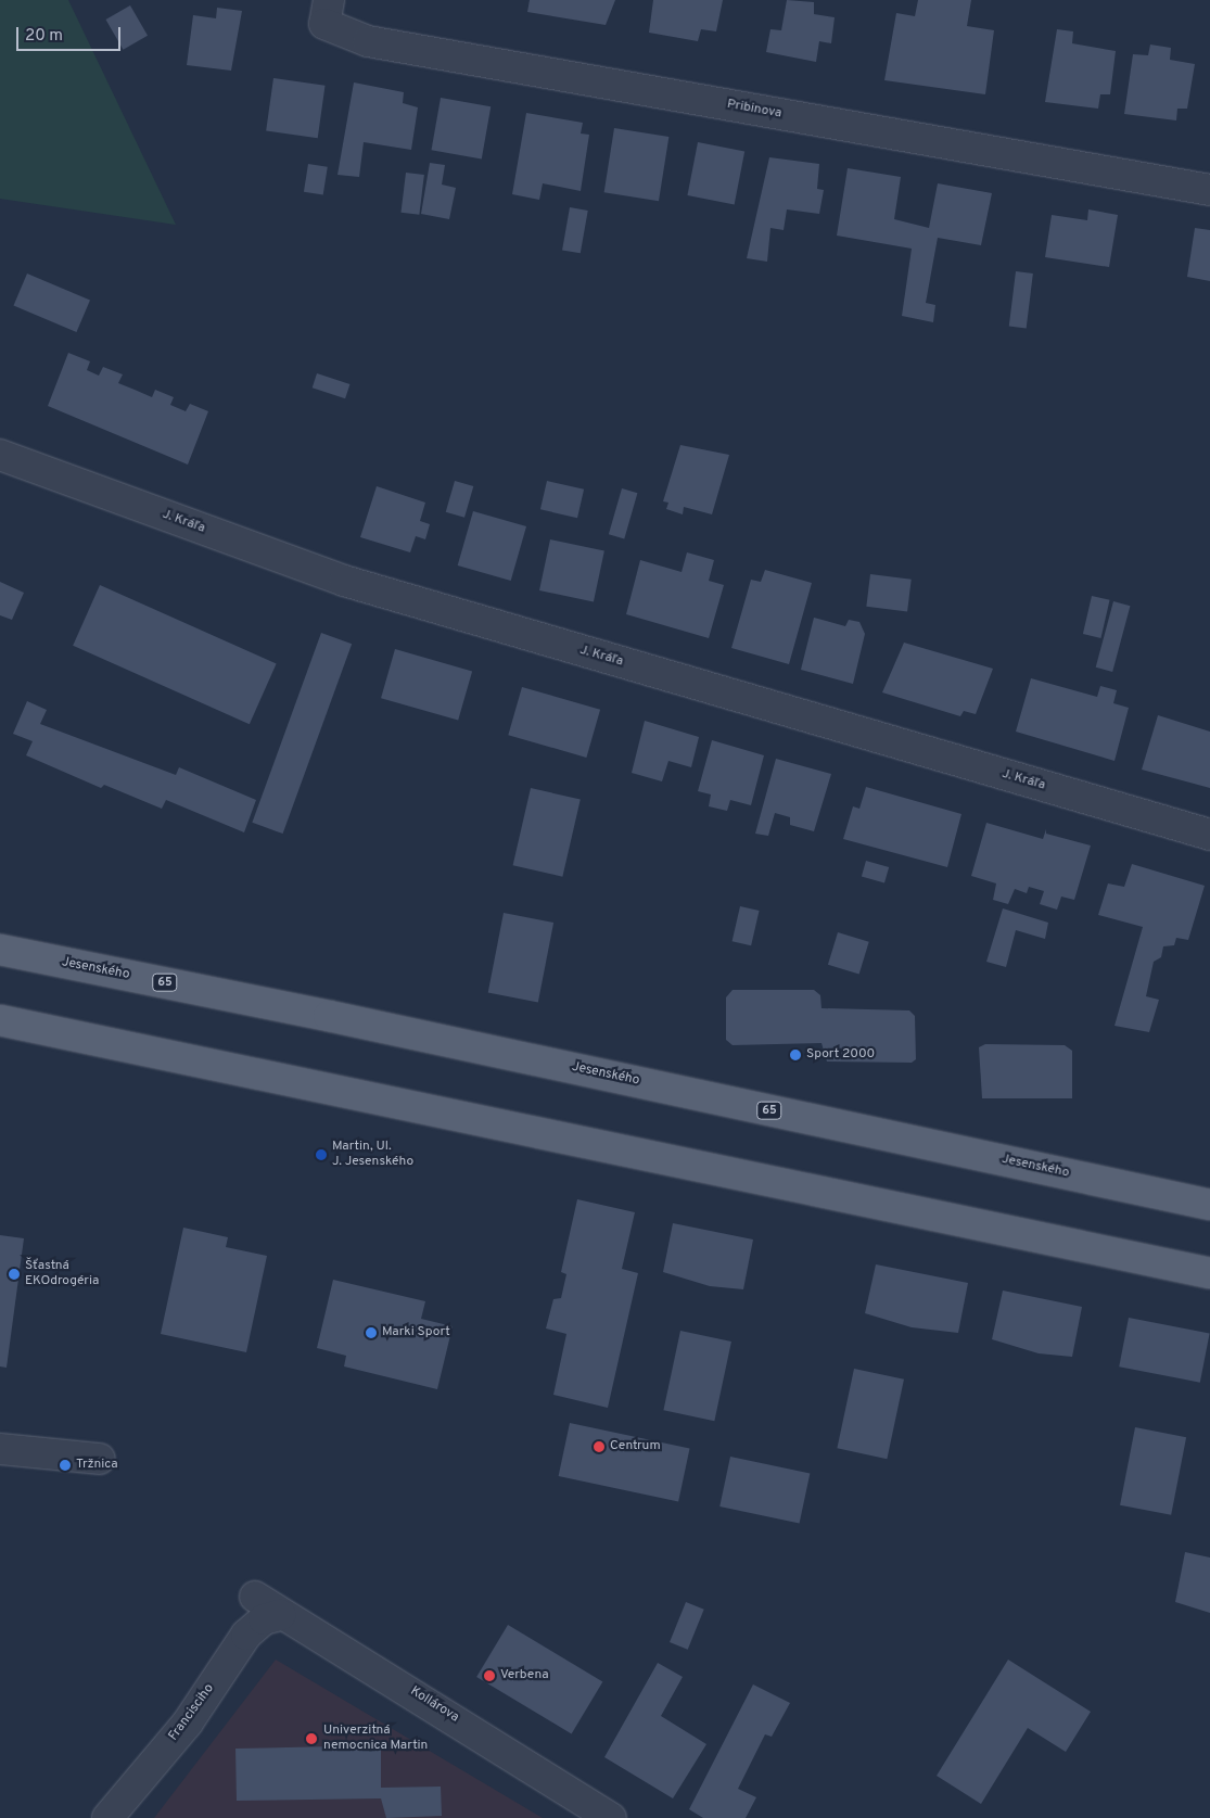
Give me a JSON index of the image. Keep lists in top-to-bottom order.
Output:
{
  "streets": {
    "main road": ["Jesenského", "65"],
    "street": [
      "Pribinova",
      "J. Kráľa",
      "Kollárova",
      "Francisciho"
    ]
  },
  "crossings": [
    ["Kollárova", "Francisciho"]
  ],
  "places": [
    "Sport 2000",
    "Martin, Ul. J. Jesenského",
    "Šťastná EKOdrogéria",
    "Marki Sport",
    "Centrum",
    "Tržnica",
    "Verbena",
    "Univerzitná nemocnica Martin"
  ],
  "scale_bar": "20 m"
}
